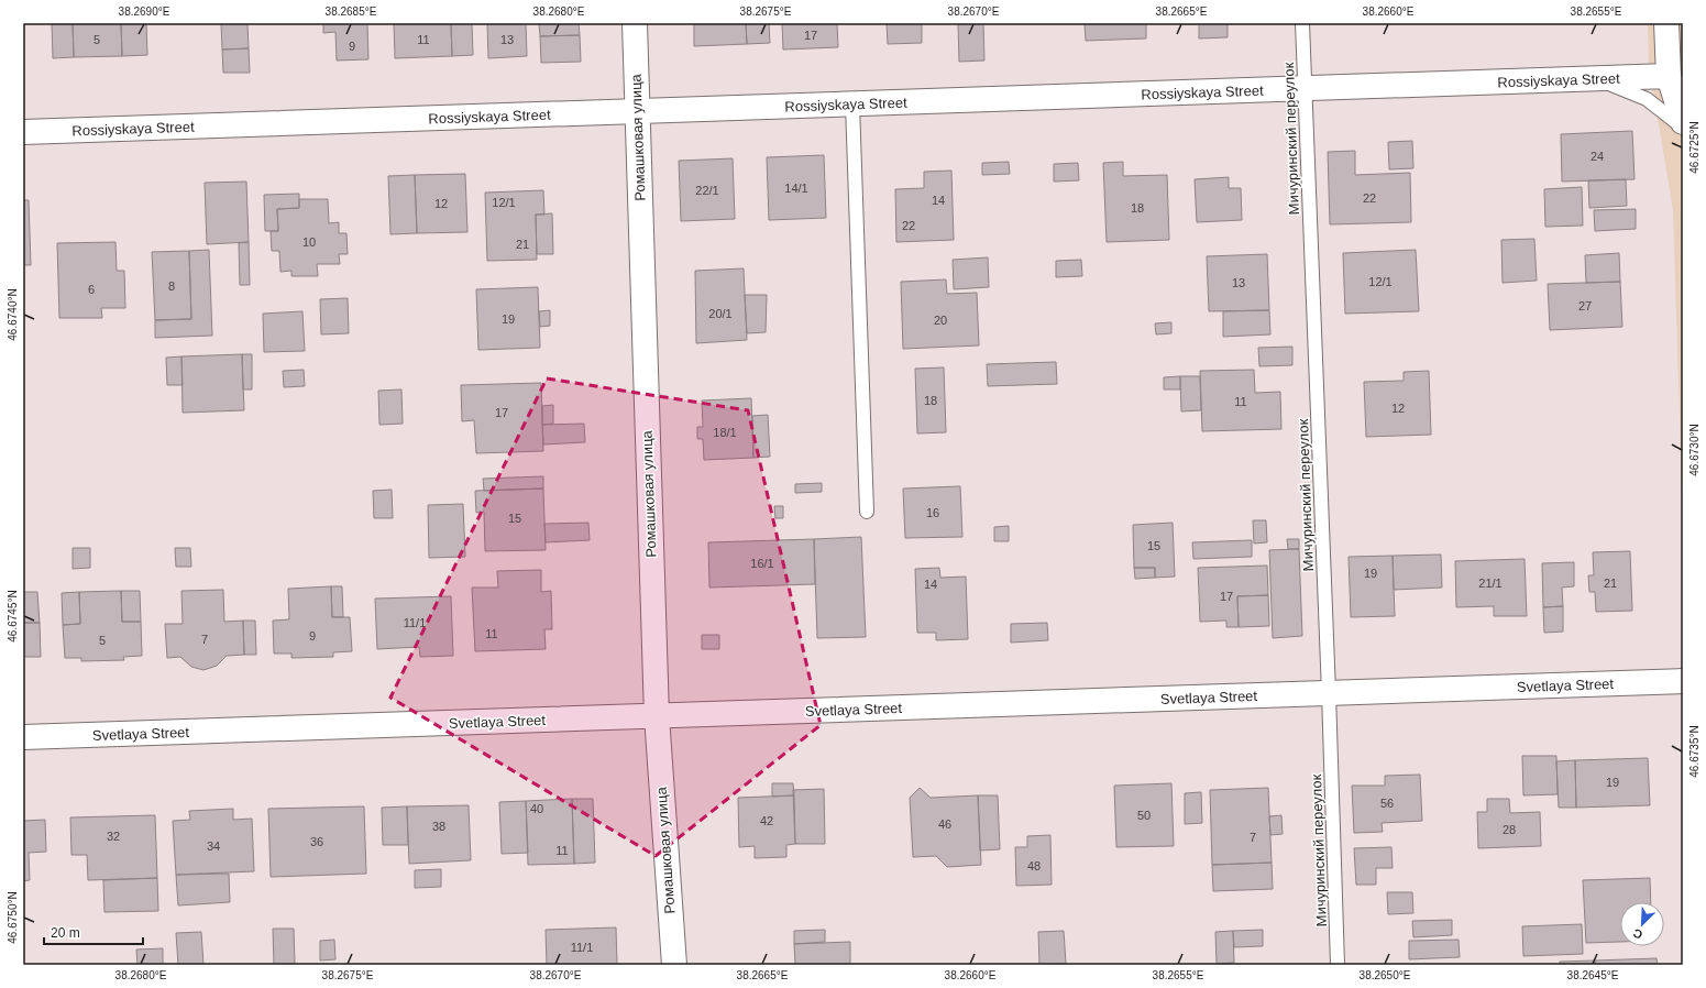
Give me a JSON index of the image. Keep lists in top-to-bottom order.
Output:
{
  "streets": {
    "street": ["Rossiyskaya Street", "Ромашковая улица", "Svetlaya Street"],
    "lane": ["Мичуринский переулок"]
  },
  "crossings": [
    ["Rossiyskaya Street", "Ромашковая улица"],
    ["Rossiyskaya Street", "Мичуринский переулок"],
    ["Ромашковая улица", "Svetlaya Street"],
    ["Мичуринский переулок", "Svetlaya Street"]
  ],
  "house_numbers": [
    "17",
    "5",
    "11",
    "13",
    "9",
    "24",
    "14/1",
    "22/1",
    "22",
    "14",
    "12/1",
    "12",
    "18",
    "22",
    "10",
    "21",
    "12/1",
    "13",
    "8",
    "6",
    "27",
    "20/1",
    "19",
    "20",
    "18",
    "11",
    "12",
    "17",
    "18/1",
    "16",
    "15",
    "15",
    "16/1",
    "19",
    "21/1",
    "21",
    "14",
    "17",
    "11/1",
    "11",
    "9",
    "7",
    "5",
    "19",
    "56",
    "40",
    "50",
    "42",
    "46",
    "38",
    "28",
    "32",
    "7",
    "36",
    "34",
    "11",
    "48",
    "11/1"
  ],
  "scale_bar": "20 m",
  "north": "bottom left",
  "coordinates": [
    "38.2690°E",
    "38.2685°E",
    "38.2680°E",
    "38.2675°E",
    "38.2670°E",
    "38.2665°E",
    "38.2660°E",
    "38.2655°E",
    "46.6725°N",
    "46.6740°N",
    "46.6730°N",
    "46.6745°N",
    "46.6735°N",
    "46.6750°N",
    "38.2650°E",
    "38.2645°E"
  ]
}
